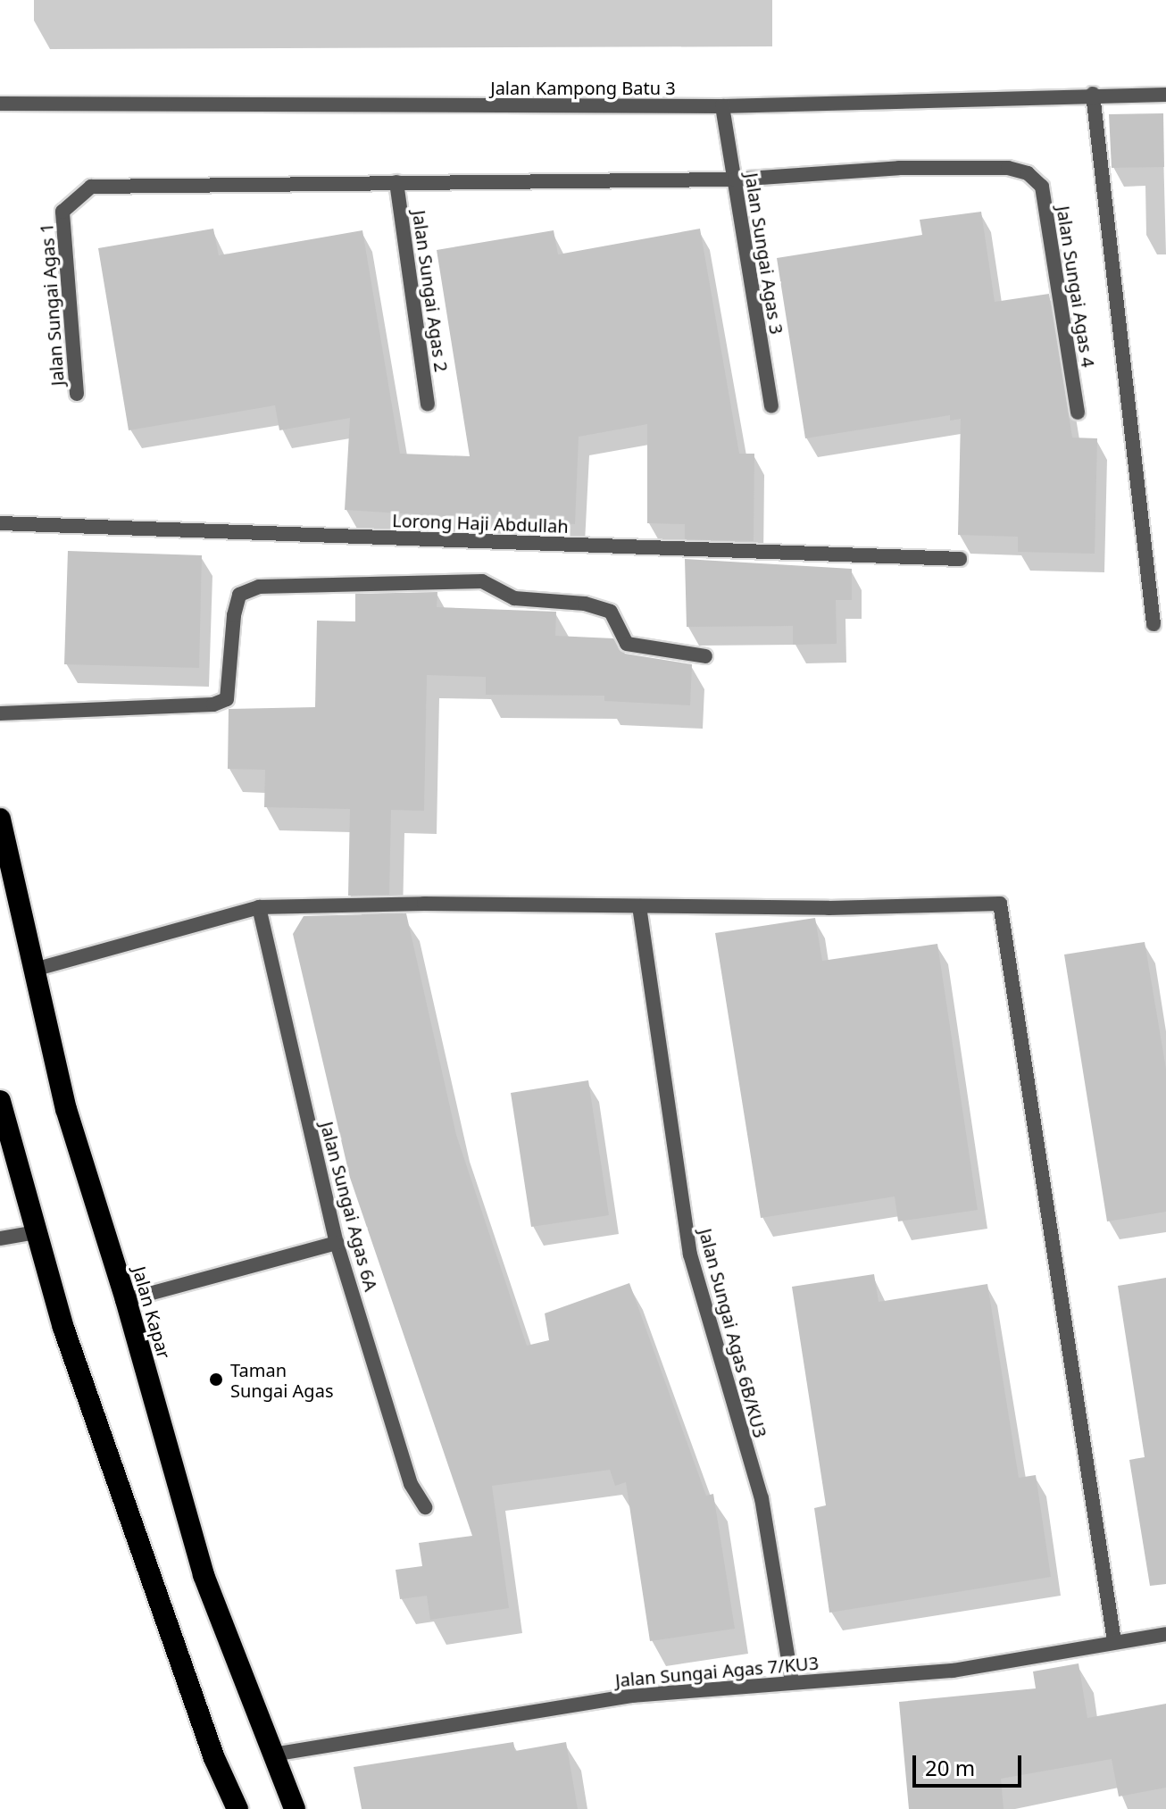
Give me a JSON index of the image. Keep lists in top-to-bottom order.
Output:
{
  "streets": {
    "highway": ["Jalan Kapar"],
    "street": [
      "Jalan Kampong Batu 3",
      "Jalan Sungai Agas 3",
      "Jalan Sungai Agas 4",
      "Jalan Sungai Agas 2",
      "Jalan Sungai Agas 1",
      "Lorong Haji Abdullah",
      "Jalan Sungai Agas 6A",
      "Jalan Sungai Agas 6B/KU3",
      "Jalan Sungai Agas 7/KU3"
    ]
  },
  "crossings": [
    ["Jalan Kampong Batu 3", "Jalan Sungai Agas 3"],
    ["Jalan Sungai Agas 3", "Jalan Sungai Agas 4"],
    ["Jalan Sungai Agas 2", "Jalan Sungai Agas 1"],
    ["Jalan Kapar", "Jalan Sungai Agas 7/KU3"],
    ["Jalan Sungai Agas 6B/KU3", "Jalan Sungai Agas 7/KU3"]
  ],
  "places": ["Taman Sungai Agas"],
  "scale_bar": "20 m"
}
